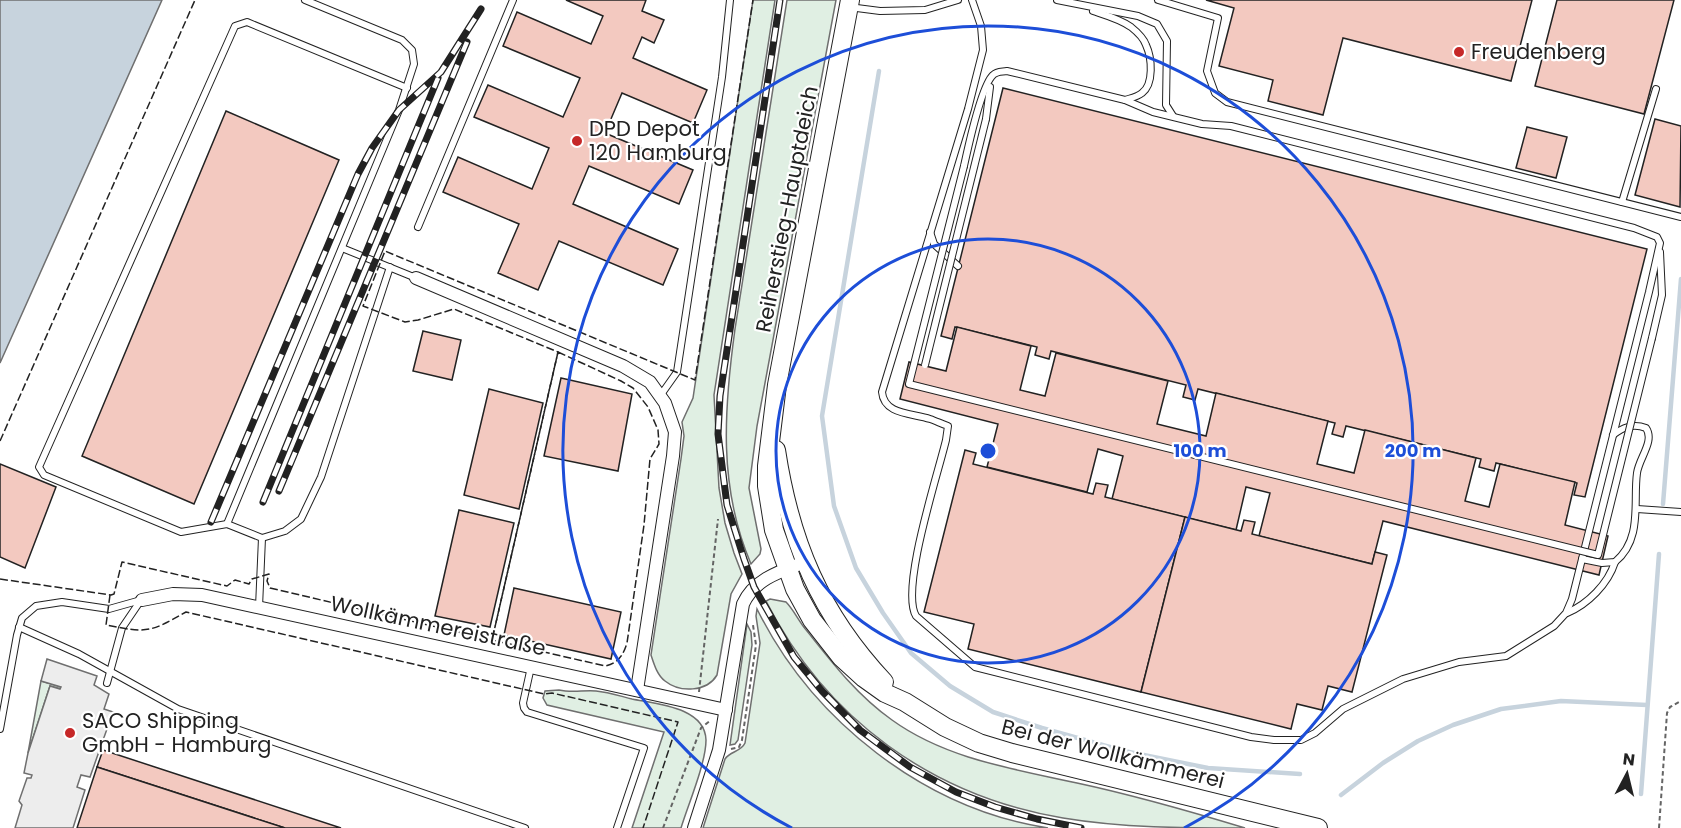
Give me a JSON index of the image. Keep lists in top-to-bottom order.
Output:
{
  "streets": {
    "main road": ["Reiherstieg-Hauptdeich", "Bei der Wollkämmerei"],
    "street": ["Wollkämmereistraße"]
  },
  "crossings": [
    ["Reiherstieg-Hauptdeich", "Bei der Wollkämmerei"]
  ],
  "places": ["Freudenberg", "DPD Depot 120 Hamburg", "SACO Shipping GmbH - Hamburg"],
  "north": "top",
  "rings": ["100 m", "200 m"]
}
